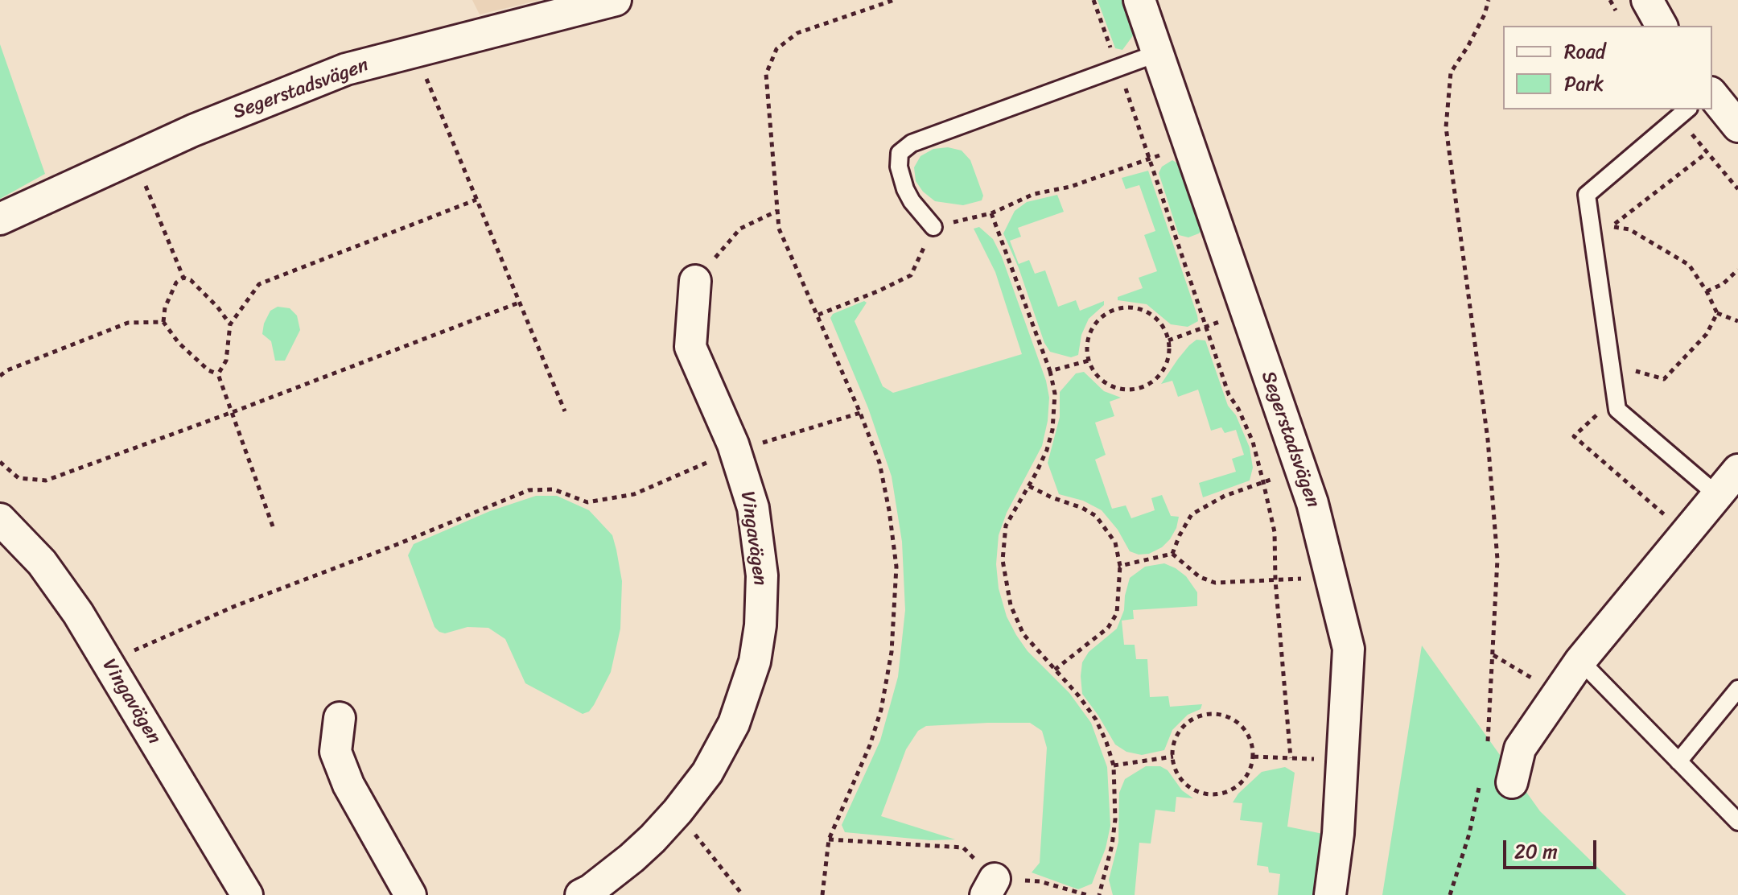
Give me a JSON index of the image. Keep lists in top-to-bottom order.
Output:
{
  "streets": {
    "street": ["Segerstadsvägen", "Vingavägen"]
  },
  "legend": ["Road", "Park"],
  "scale_bar": "20 m"
}
